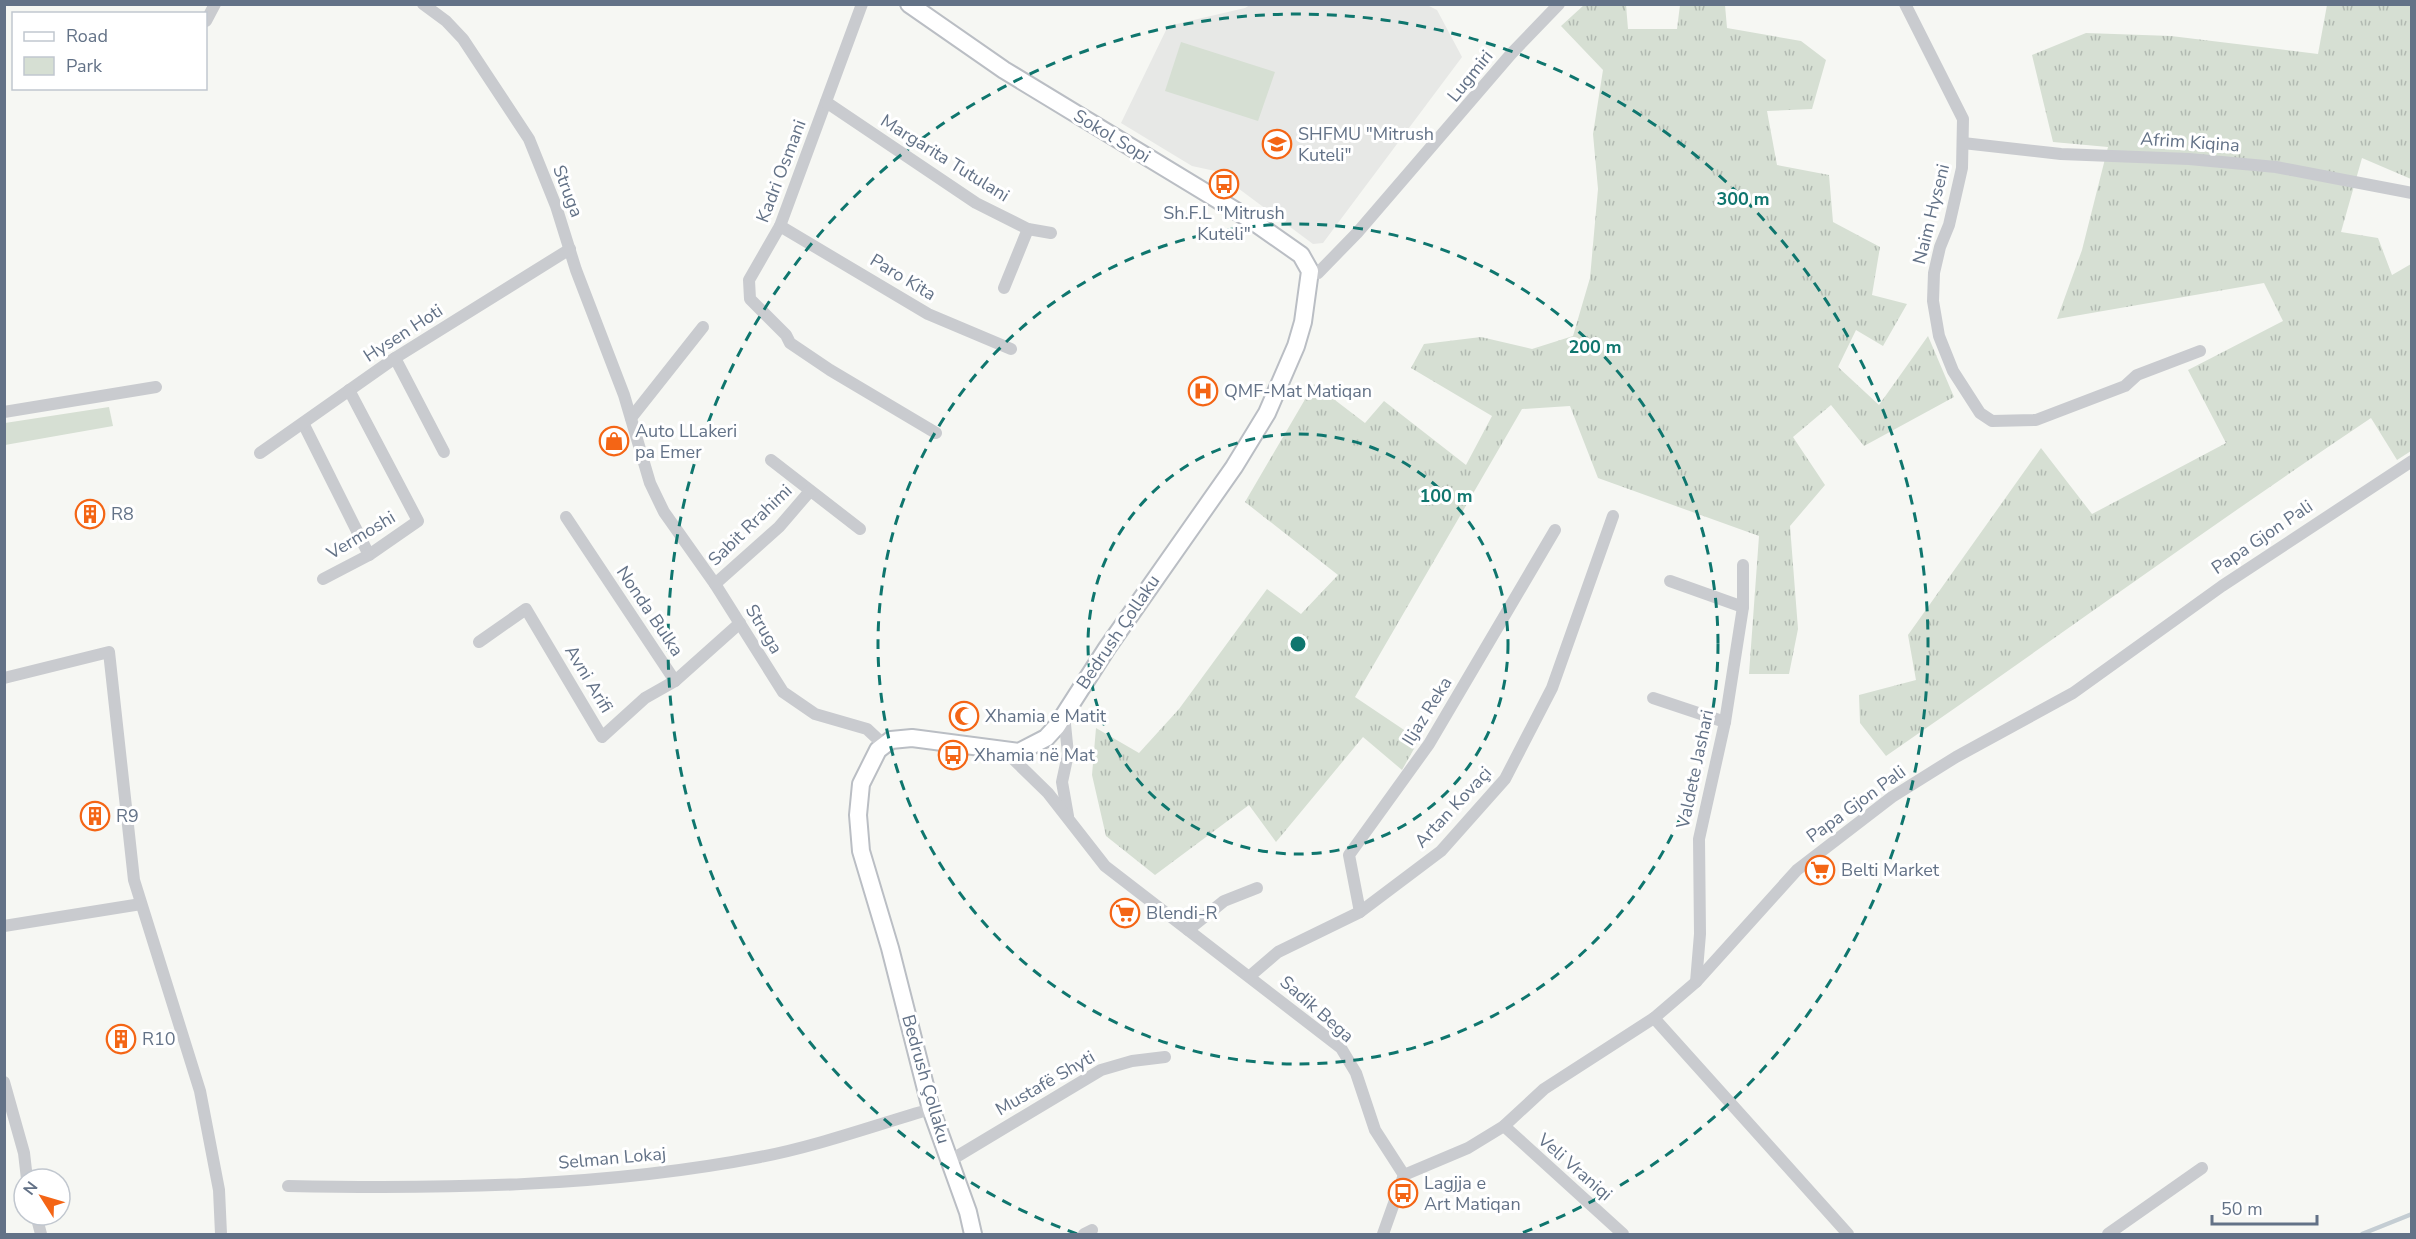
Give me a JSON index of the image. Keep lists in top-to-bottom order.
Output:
{
  "streets": {
    "street": [
      "Lugmiri",
      "Sokol Sopi",
      "Afrim Kiqina",
      "Margarita Tutulani",
      "Kadri Osmani",
      "Struga",
      "Naim Hyseni",
      "Paro Kita",
      "Hysen Hoti",
      "Sabit Rrahimi",
      "Vermoshi",
      "Papa Gjon Pali",
      "Nonda Bulka",
      "Bedrush Çollaku",
      "Avni Arifi",
      "Iljaz Reka",
      "Valdete Jashari",
      "Artan Kovaçi",
      "Sadik Bega",
      "Mustafë Shyti",
      "Selman Lokaj",
      "Veli Vraniqi"
    ]
  },
  "crossings": [
    ["Lugmiri", "Sokol Sopi"],
    ["Lugmiri", "Bedrush Çollaku"],
    ["Sokol Sopi", "Bedrush Çollaku"],
    ["Afrim Kiqina", "Naim Hyseni"],
    ["Margarita Tutulani", "Kadri Osmani"],
    ["Kadri Osmani", "Paro Kita"],
    ["Struga", "Hysen Hoti"],
    ["Struga", "Sabit Rrahimi"],
    ["Struga", "Nonda Bulka"],
    ["Struga", "Bedrush Çollaku"],
    ["Hysen Hoti", "Vermoshi"],
    ["Papa Gjon Pali", "Valdete Jashari"],
    ["Papa Gjon Pali", "Sadik Bega"],
    ["Papa Gjon Pali", "Veli Vraniqi"],
    ["Nonda Bulka", "Avni Arifi"],
    ["Bedrush Çollaku", "Sadik Bega"],
    ["Bedrush Çollaku", "Mustafë Shyti"],
    ["Bedrush Çollaku", "Selman Lokaj"],
    ["Iljaz Reka", "Artan Kovaçi"],
    ["Artan Kovaçi", "Sadik Bega"]
  ],
  "places": {
    "school or university": ["SHFMU \"Mitrush Kuteli\""],
    "bus stop": ["Sh.F.L \"Mitrush Kuteli\"", "Xhamia në Mat", "Lagjja e Art Matiqan"],
    "hospital": ["QMF-Mat Matiqan"],
    "shop": ["Auto LLakeri pa Emer"],
    "building": ["R8", "R9", "R10"],
    "mosque": ["Xhamia e Matit"],
    "supermarket": ["Belti Market", "Blendi-R"]
  },
  "legend": ["Road", "Park"],
  "scale_bar": "50 m",
  "north": "top left",
  "rings": ["300 m", "200 m", "100 m"]
}
